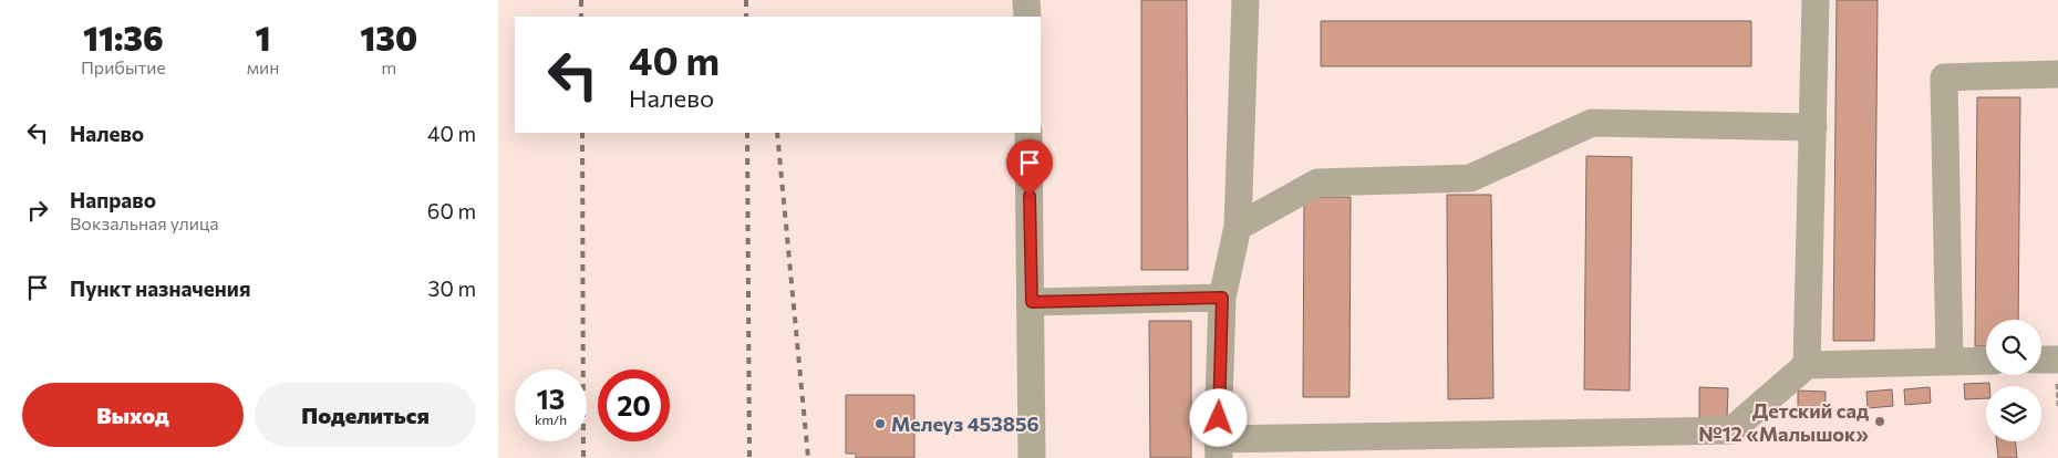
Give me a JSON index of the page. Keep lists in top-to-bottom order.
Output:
{
  "places": ["Детский сад №12 «Малышок»", "Мелеуз 453856"],
  "page": {
    "eta": [
      "11:36",
      "Прибытие",
      "1",
      "мин",
      "130",
      "m"
    ],
    "turn": ["40 m", "Налево"],
    "list": [
      {
        "name": "Налево",
        "value": "40 m"
      },
      {
        "name": "Направо",
        "note": "Вокзальная улица",
        "value": "60 m"
      },
      {
        "name": "Пункт назначения",
        "value": "30 m"
      }
    ],
    "speed": "13 km/h",
    "limit": "20",
    "buttons": ["Выход", "Поделиться"]
  }
}
